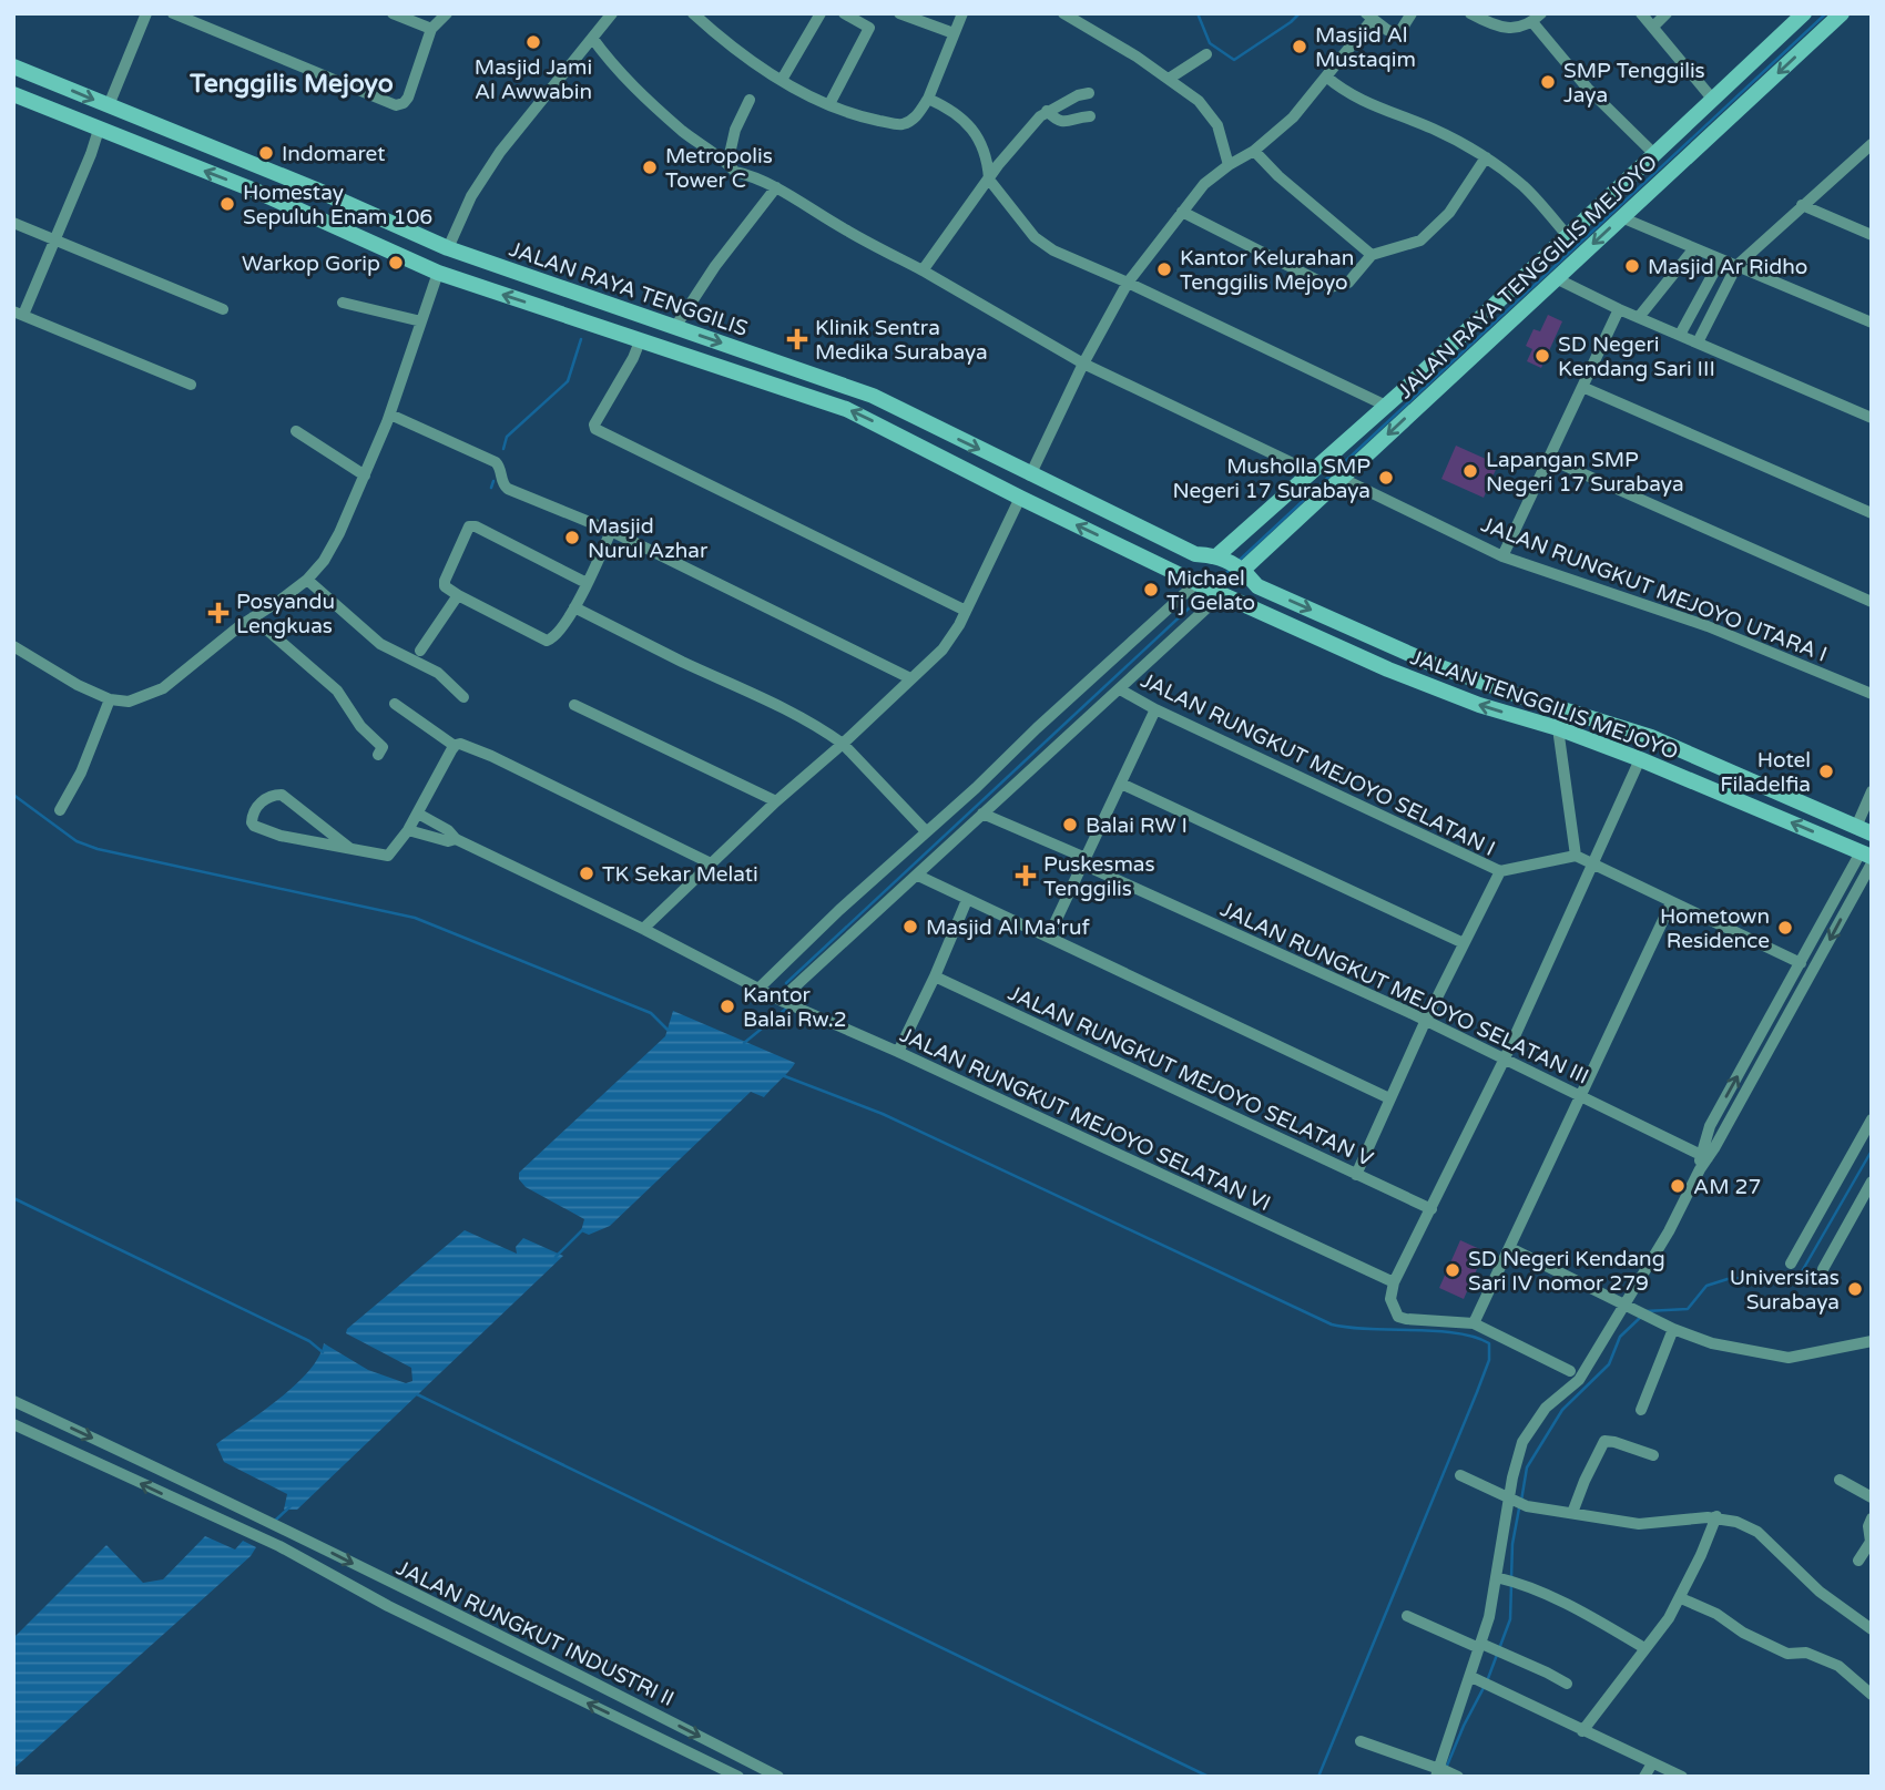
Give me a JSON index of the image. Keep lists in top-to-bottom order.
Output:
{
  "streets": {
    "main road": ["JALAN RAYA TENGGILIS MEJOYO", "JALAN RAYA TENGGILIS", "JALAN TENGGILIS MEJOYO"],
    "street": [
      "JALAN RUNGKUT MEJOYO UTARA I",
      "JALAN RUNGKUT MEJOYO SELATAN I",
      "JALAN RUNGKUT MEJOYO SELATAN III",
      "JALAN RUNGKUT MEJOYO SELATAN V",
      "JALAN RUNGKUT MEJOYO SELATAN VI",
      "JALAN RUNGKUT INDUSTRI II"
    ]
  },
  "crossings": [
    ["JALAN RAYA TENGGILIS MEJOYO", "JALAN RAYA TENGGILIS"],
    ["JALAN RAYA TENGGILIS MEJOYO", "JALAN RUNGKUT MEJOYO UTARA I"],
    ["JALAN RAYA TENGGILIS MEJOYO", "JALAN TENGGILIS MEJOYO"],
    ["JALAN RAYA TENGGILIS", "JALAN TENGGILIS MEJOYO"]
  ],
  "districts": ["Tenggilis Mejoyo"],
  "places": {
    "other": [
      "Masjid Jami Al Awwabin",
      "Masjid Al Mustaqim",
      "SMP Tenggilis Jaya",
      "Indomaret",
      "Metropolis Tower C",
      "Homestay Sepuluh Enam 106",
      "Warkop Gorip",
      "Masjid Ar Ridho",
      "Kantor Kelurahan Tenggilis Mejoyo",
      "SD Negeri Kendang Sari III",
      "Lapangan SMP Negeri 17 Surabaya",
      "Musholla SMP Negeri 17 Surabaya",
      "Masjid Nurul Azhar",
      "Michael Tj Gelato",
      "Hotel Filadelfia",
      "Balai RW I",
      "TK Sekar Melati",
      "Masjid Al Ma'ruf",
      "Hometown Residence",
      "Kantor Balai Rw.2",
      "AM 27",
      "SD Negeri Kendang Sari IV nomor 279",
      "Universitas Surabaya"
    ],
    "health": ["Klinik Sentra Medika Surabaya", "Posyandu Lengkuas", "Puskesmas Tenggilis"]
  }
}
